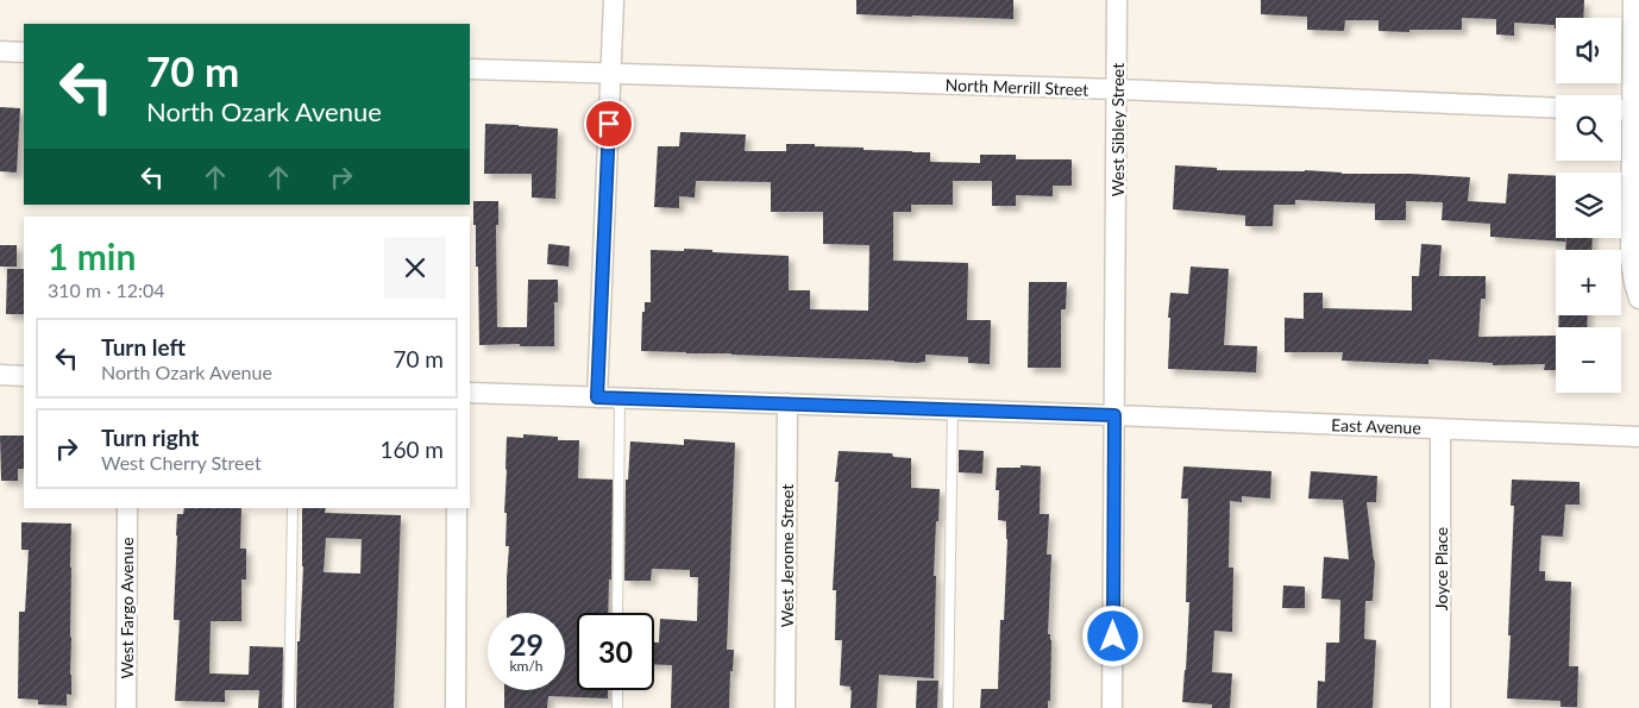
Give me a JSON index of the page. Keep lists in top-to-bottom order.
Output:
{
  "streets": {
    "street": [
      "North Merrill Street",
      "West Sibley Street",
      "East Avenue",
      "West Jerome Street",
      "Joyce Place",
      "West Fargo Avenue"
    ]
  },
  "crossings": [
    ["North Merrill Street", "West Sibley Street"],
    ["West Sibley Street", "East Avenue"],
    ["East Avenue", "West Jerome Street"],
    ["East Avenue", "Joyce Place"]
  ],
  "page": {
    "map_buttons": ["+", "−"],
    "turn": ["70 m", "North Ozark Avenue"],
    "heading": ["1 min", "310 m · 12:04"],
    "list": [
      {
        "name": "Turn left",
        "note": "North Ozark Avenue",
        "value": "70 m"
      },
      {
        "name": "Turn right",
        "note": "West Cherry Street",
        "value": "160 m"
      }
    ],
    "speed": "29 km/h",
    "limit": "30"
  }
}
